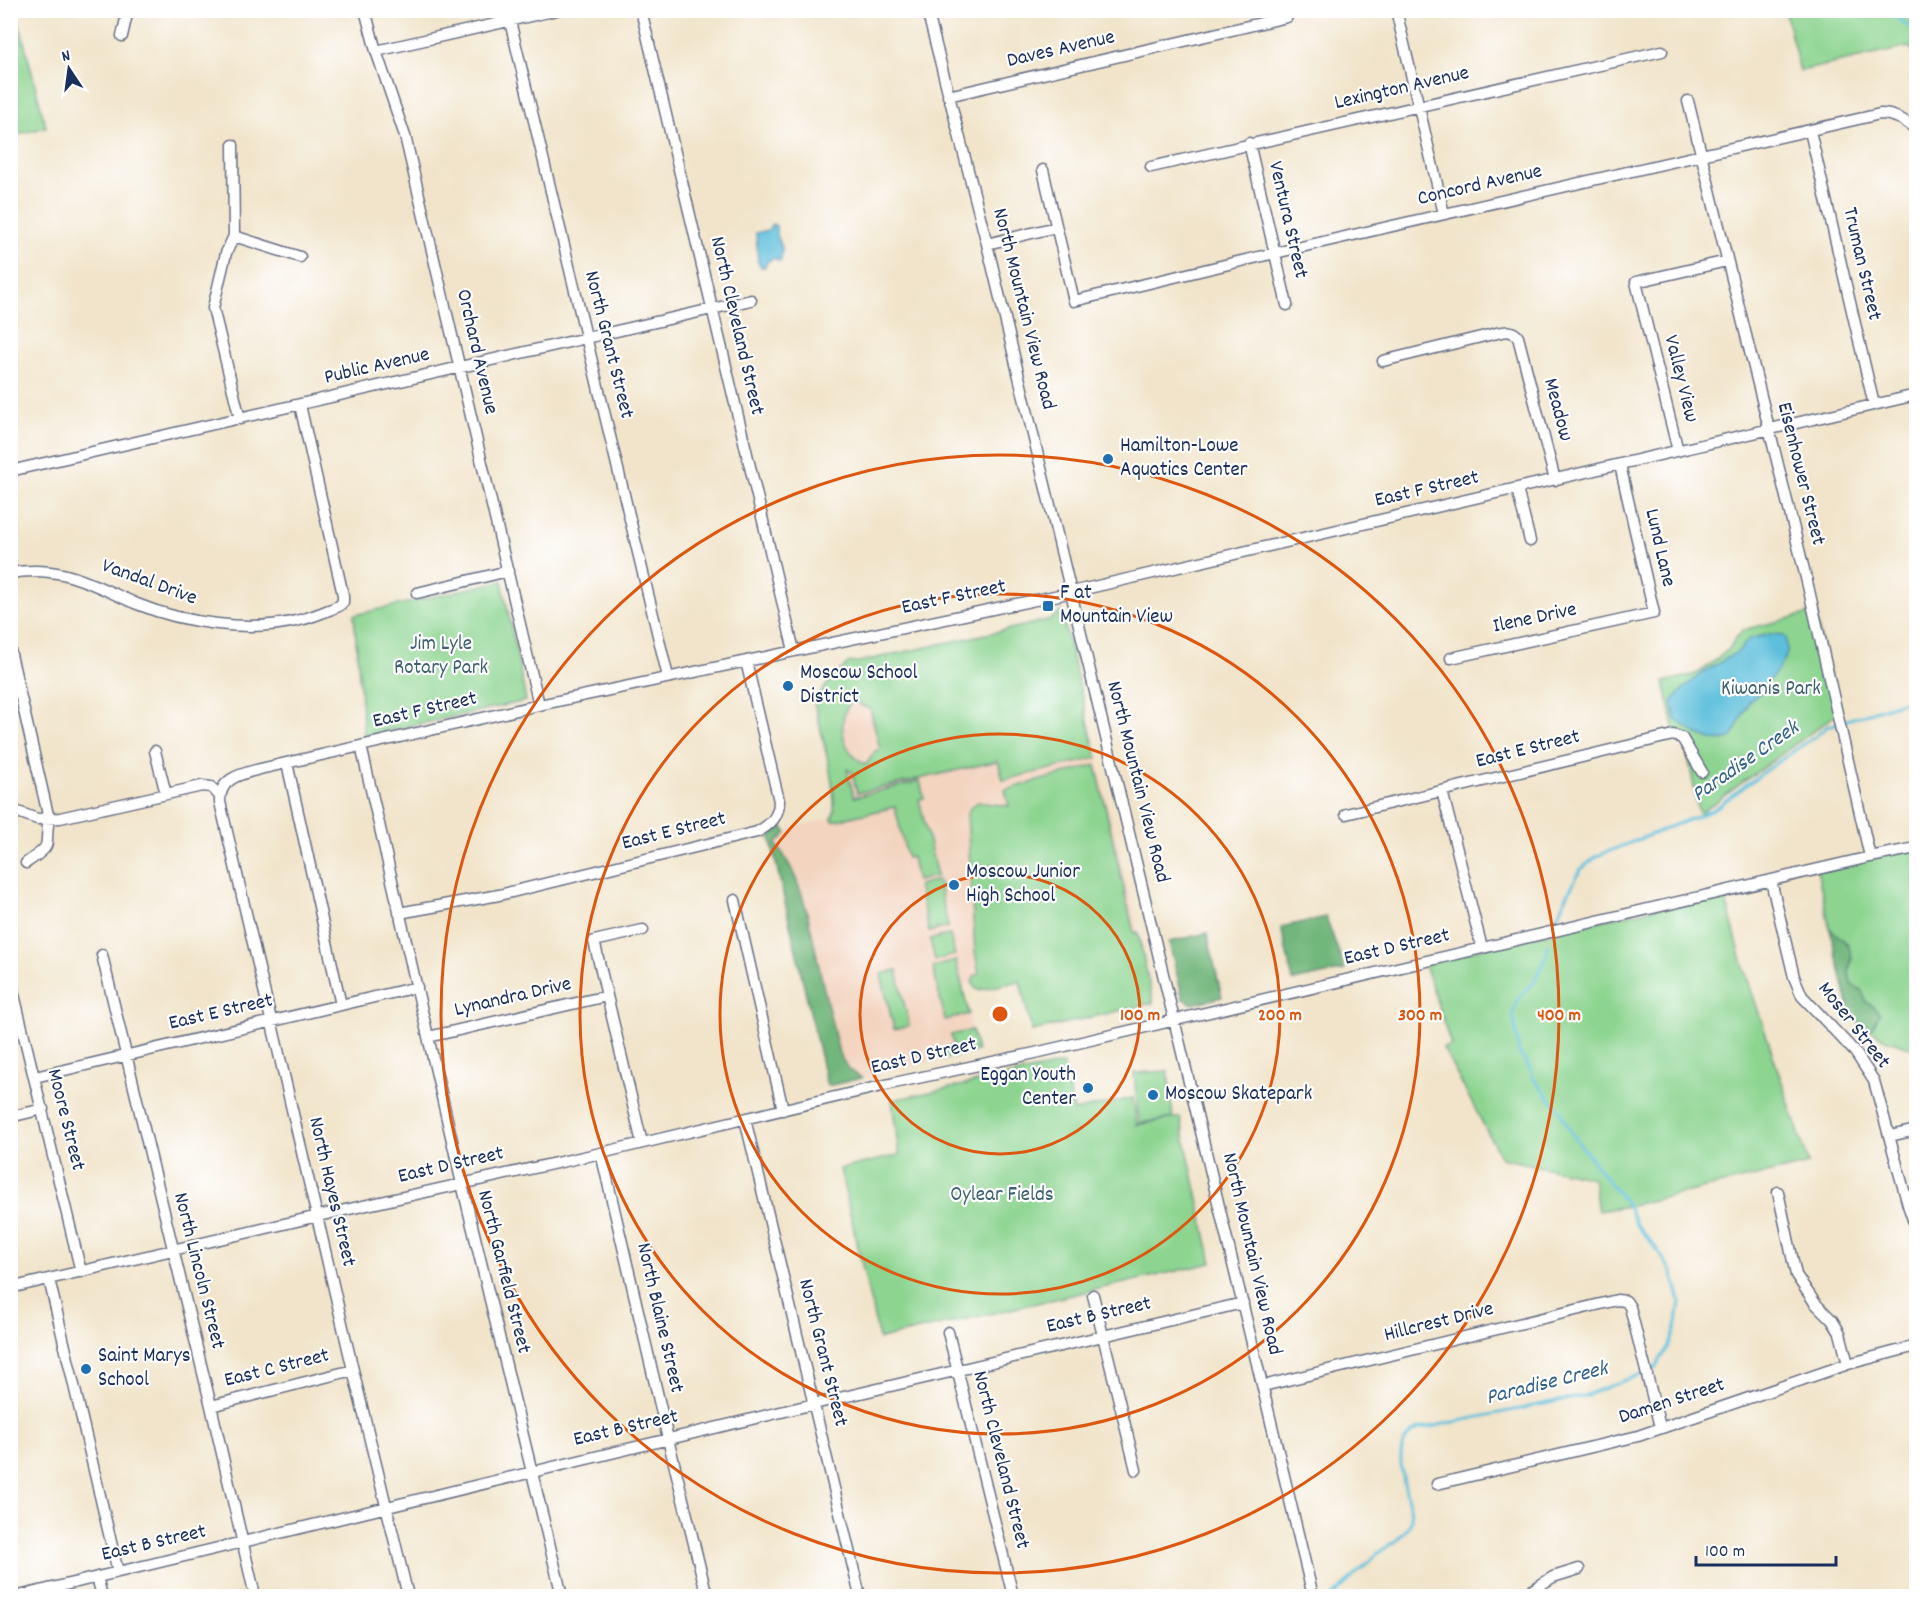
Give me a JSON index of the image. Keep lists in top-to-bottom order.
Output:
{
  "streets": {
    "street": [
      "Daves Avenue",
      "Lexington Avenue",
      "Concord Avenue",
      "Ventura Street",
      "Truman Street",
      "North Mountain View Road",
      "North Cleveland Street",
      "North Grant Street",
      "Orchard Avenue",
      "Public Avenue",
      "Valley View",
      "Meadow",
      "Eisenhower Street",
      "East F Street",
      "Lund Lane",
      "Vandal Drive",
      "Ilene Drive",
      "East E Street",
      "East D Street",
      "Lynandra Drive",
      "Moser Street",
      "Moore Street",
      "North Hayes Street",
      "North Lincoln Street",
      "North Garfield Street",
      "East B Street",
      "North Blaine Street",
      "Hillcrest Drive",
      "East C Street",
      "Damen Street"
    ]
  },
  "crossings": [
    ["Daves Avenue", "North Mountain View Road"],
    ["Lexington Avenue", "Ventura Street"],
    ["Concord Avenue", "Ventura Street"],
    ["Concord Avenue", "Truman Street"],
    ["Concord Avenue", "Eisenhower Street"],
    ["Truman Street", "East F Street"],
    ["North Mountain View Road", "East F Street"],
    ["North Mountain View Road", "East D Street"],
    ["North Mountain View Road", "East B Street"],
    ["North Mountain View Road", "Hillcrest Drive"],
    ["North Cleveland Street", "Public Avenue"],
    ["North Cleveland Street", "East F Street"],
    ["North Cleveland Street", "East B Street"],
    ["North Grant Street", "Public Avenue"],
    ["North Grant Street", "East F Street"],
    ["North Grant Street", "East D Street"],
    ["North Grant Street", "East B Street"],
    ["Orchard Avenue", "Public Avenue"],
    ["Orchard Avenue", "East F Street"],
    ["Public Avenue", "Vandal Drive"],
    ["Valley View", "Eisenhower Street"],
    ["Valley View", "East F Street"],
    ["Meadow", "East F Street"],
    ["Eisenhower Street", "East F Street"],
    ["Eisenhower Street", "East D Street"],
    ["East F Street", "Lund Lane"],
    ["East F Street", "East E Street"],
    ["East F Street", "North Hayes Street"],
    ["East F Street", "North Garfield Street"],
    ["Lund Lane", "Ilene Drive"],
    ["East E Street", "Moore Street"],
    ["East E Street", "North Hayes Street"],
    ["East E Street", "North Lincoln Street"],
    ["East E Street", "North Garfield Street"],
    ["East D Street", "Moser Street"],
    ["East D Street", "Moore Street"],
    ["East D Street", "North Hayes Street"],
    ["East D Street", "North Lincoln Street"],
    ["East D Street", "North Garfield Street"],
    ["East D Street", "North Blaine Street"],
    ["Lynandra Drive", "North Garfield Street"],
    ["North Hayes Street", "East B Street"],
    ["North Hayes Street", "East C Street"],
    ["North Lincoln Street", "East B Street"],
    ["North Lincoln Street", "East C Street"],
    ["North Garfield Street", "East B Street"],
    ["East B Street", "North Blaine Street"],
    ["Hillcrest Drive", "Damen Street"]
  ],
  "water": ["Paradise Creek"],
  "parks": ["Jim Lyle Rotary Park", "Kiwanis Park", "Oylear Fields"],
  "places": {
    "other": [
      "Hamilton-Lowe Aquatics Center",
      "Moscow School District",
      "Moscow Junior High School",
      "Eggan Youth Center",
      "Moscow Skatepark",
      "Saint Marys School"
    ],
    "transit": ["F at Mountain View"]
  },
  "scale_bar": "100 m",
  "north": "top",
  "rings": [
    "100 m",
    "200 m",
    "300 m",
    "400 m"
  ]
}
